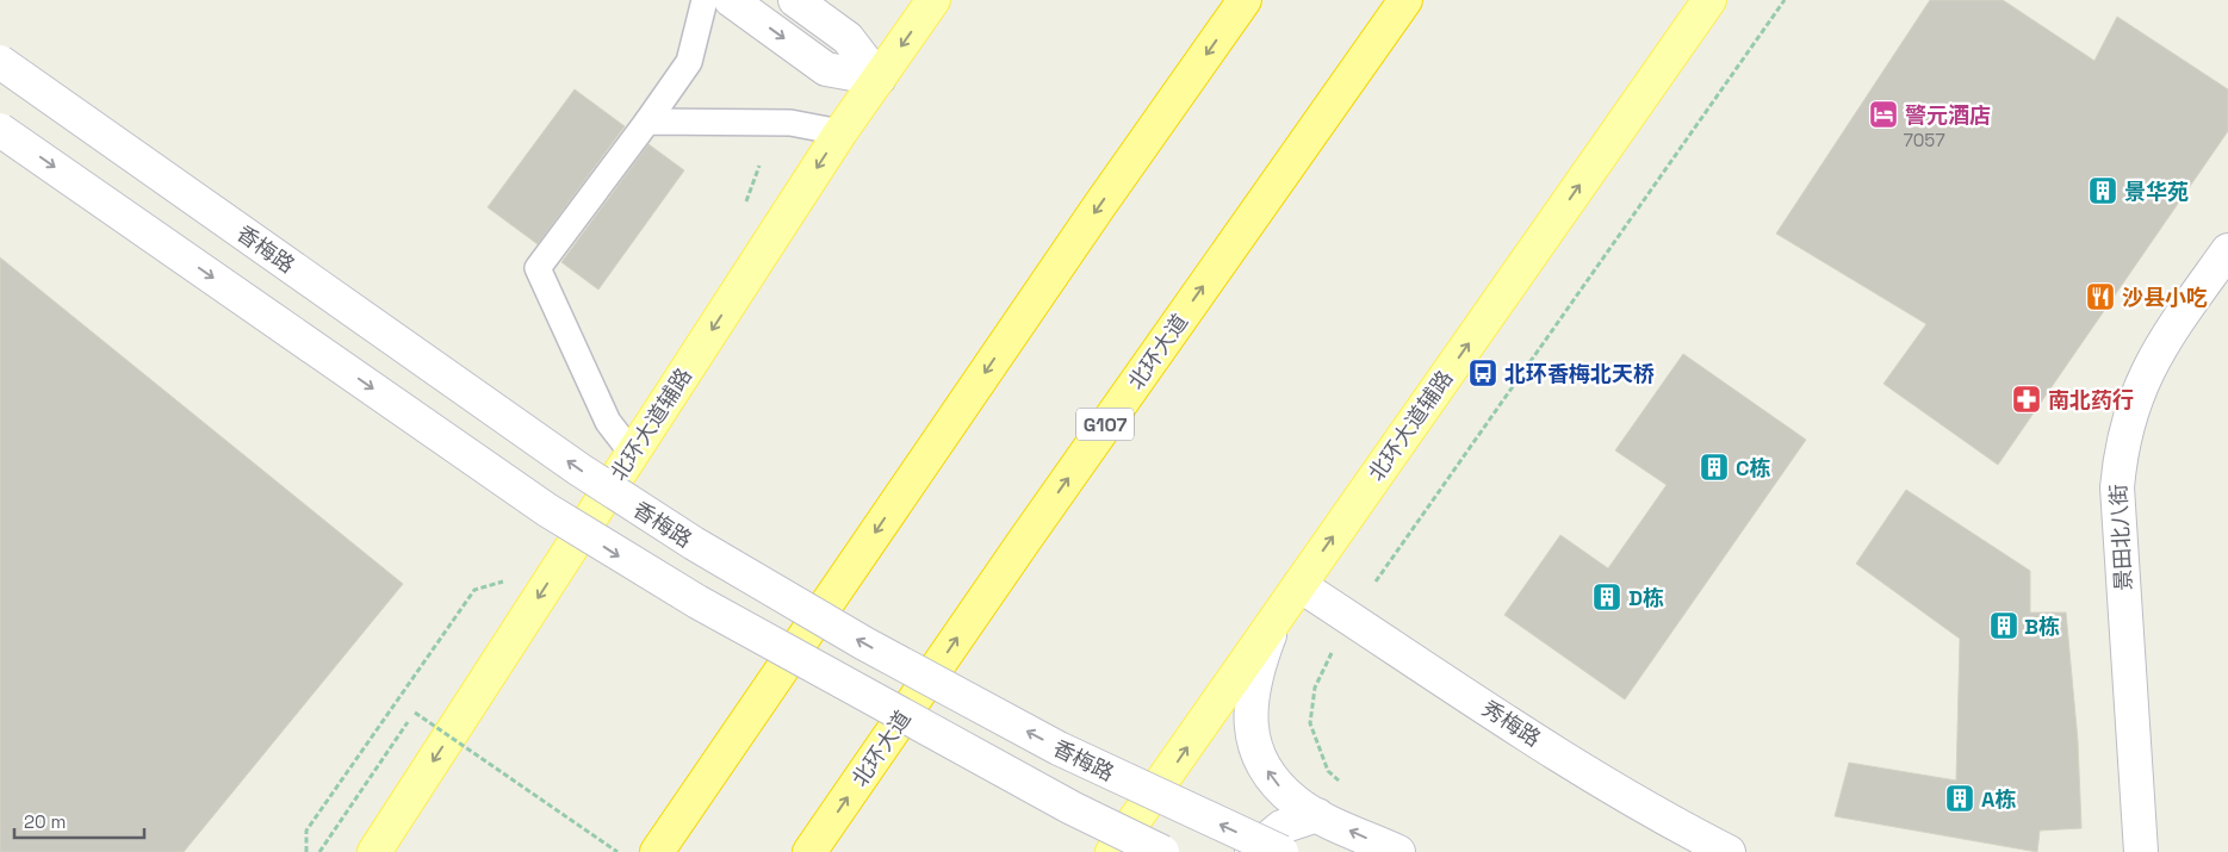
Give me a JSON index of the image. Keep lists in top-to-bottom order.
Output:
{
  "streets": {
    "highway": ["北环大道", "G107"],
    "main road": [
      "香梅路",
      "北环大道辅路",
      "景田北八街",
      "秀梅路"
    ]
  },
  "crossings": [
    ["北环大道辅路", "秀梅路"]
  ],
  "places": {
    "hotel": ["警元酒店"],
    "building": [
      "景华苑",
      "C栋",
      "D栋",
      "B栋",
      "A栋"
    ],
    "restaurant": ["沙县小吃"],
    "bus stop": ["北环香梅北天桥"],
    "pharmacy": ["南北药行"]
  },
  "house_numbers": ["7057"],
  "scale_bar": "20 m"
}
